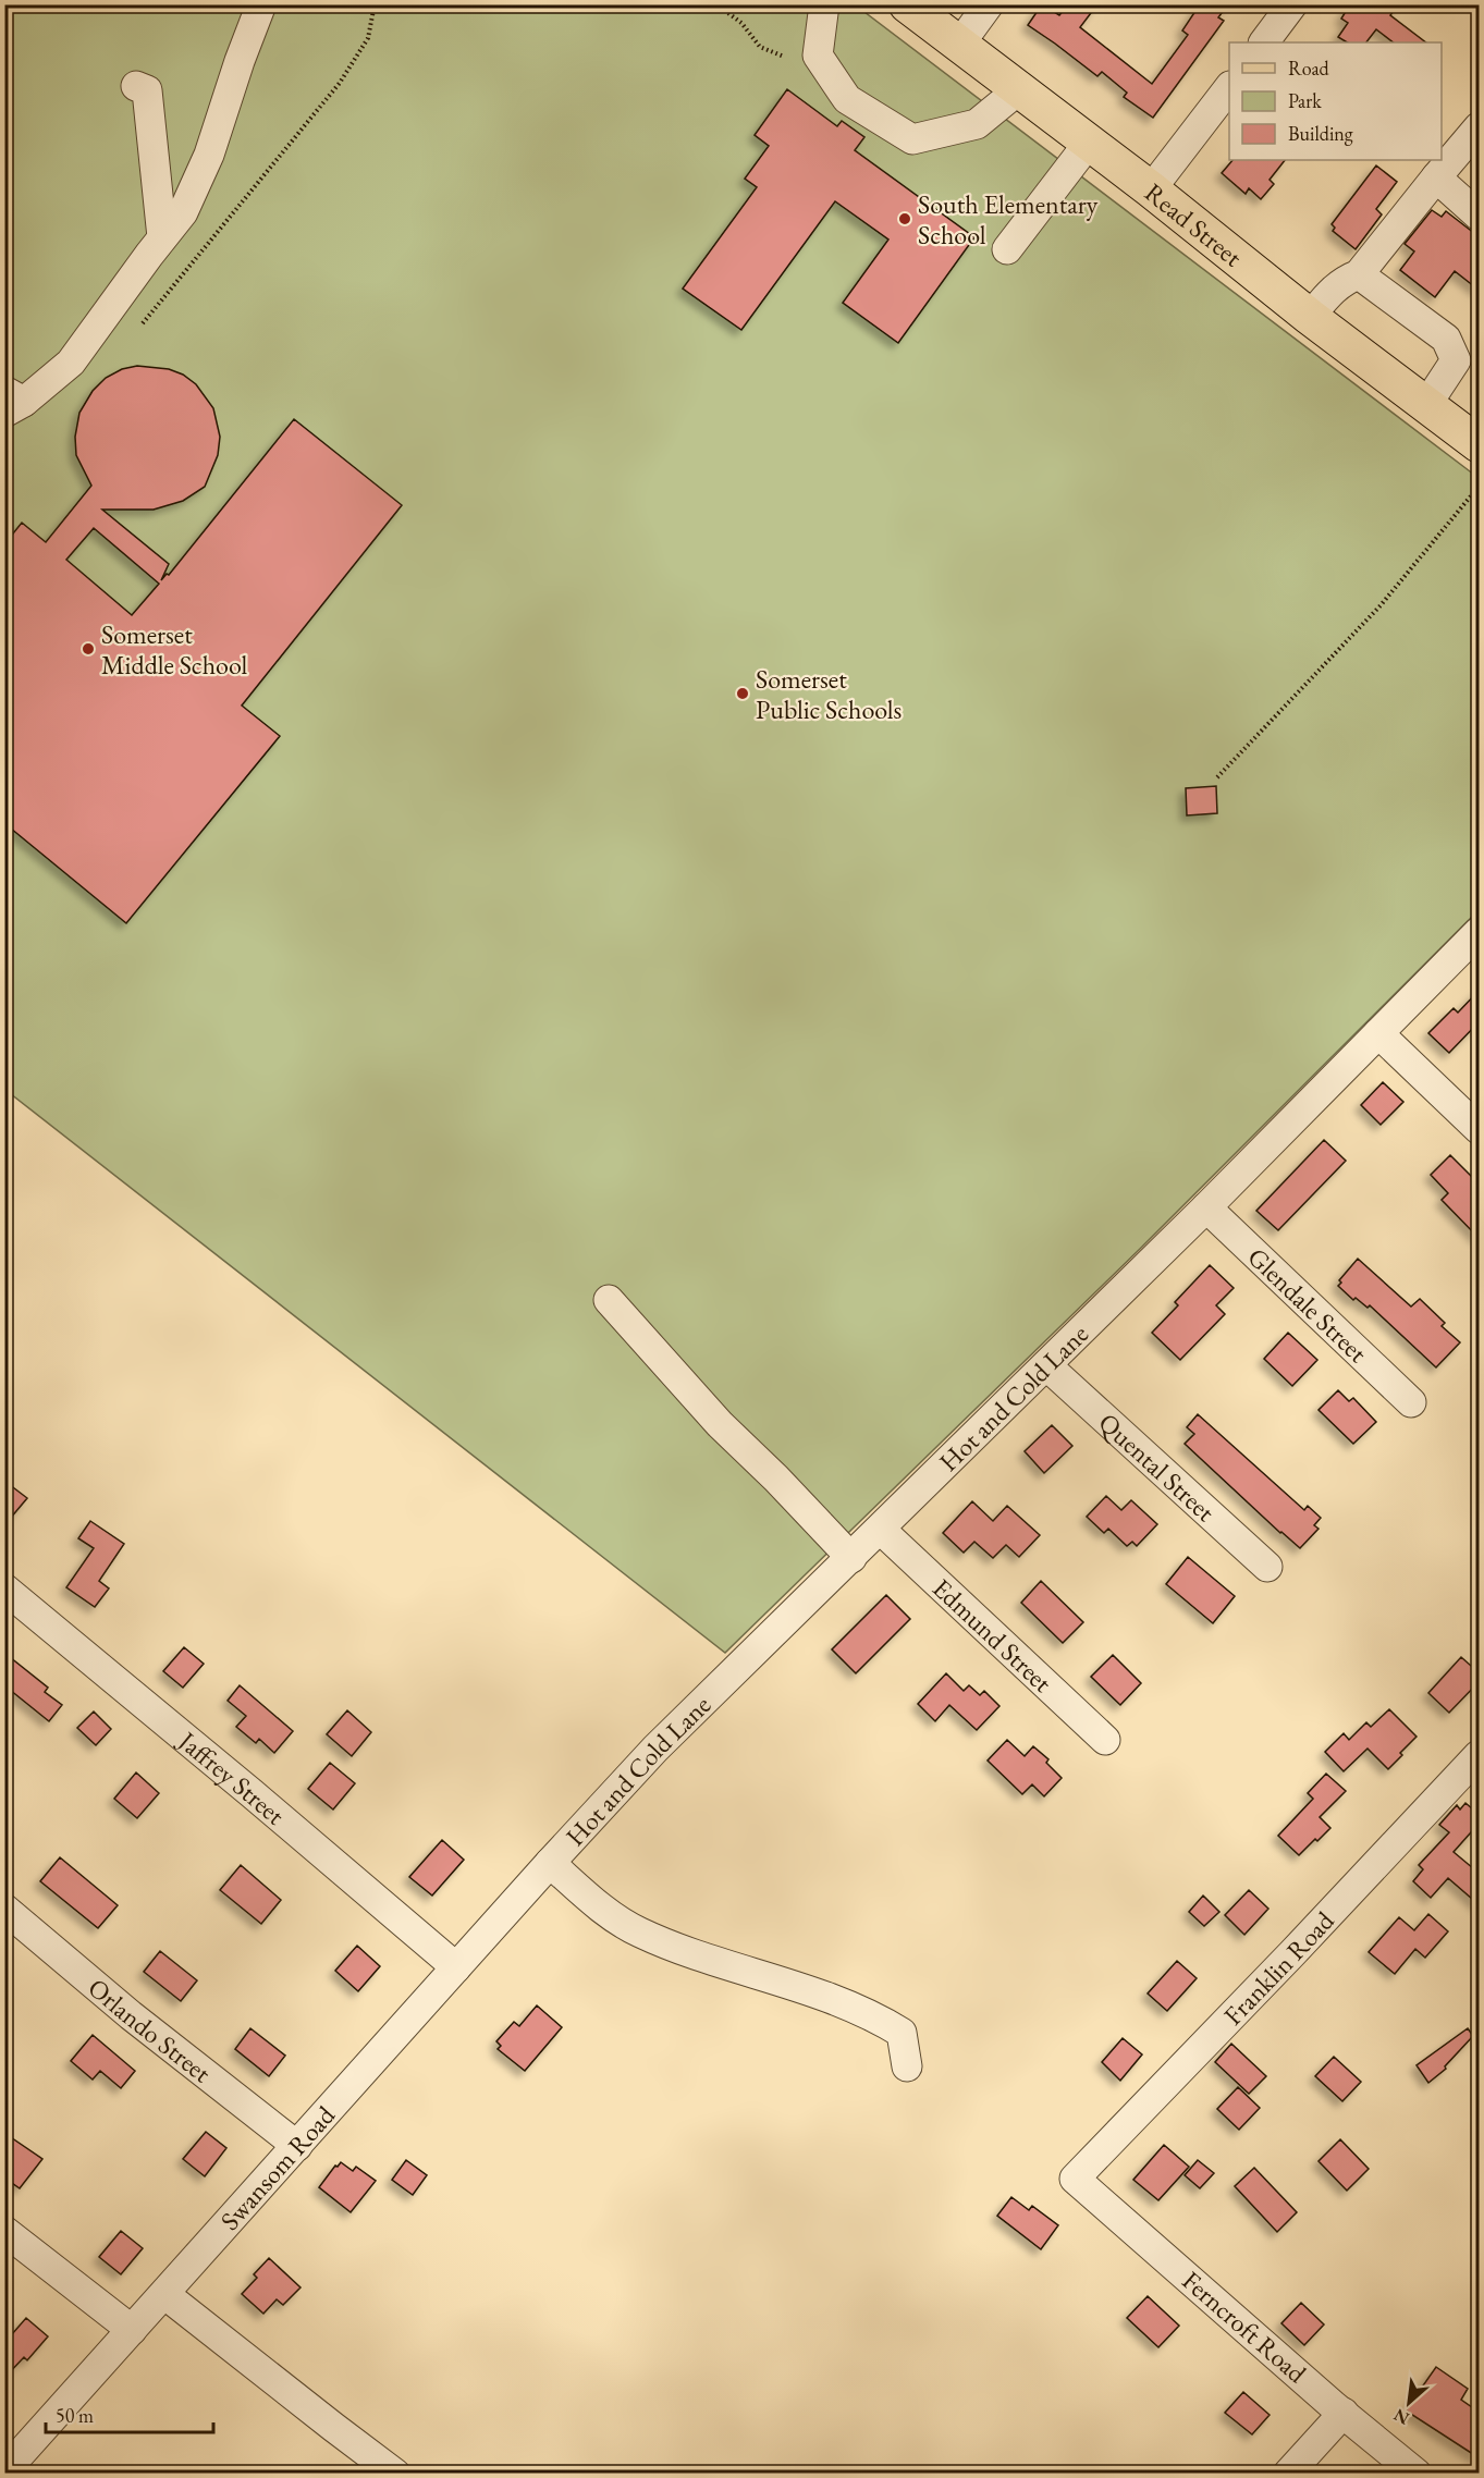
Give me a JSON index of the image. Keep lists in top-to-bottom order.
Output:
{
  "streets": {
    "main road": ["Read Street"],
    "street": [
      "Glendale Street",
      "Hot and Cold Lane",
      "Quental Street",
      "Edmund Street",
      "Jaffrey Street",
      "Franklin Road",
      "Orlando Street",
      "Swansom Road",
      "Ferncroft Road"
    ]
  },
  "crossings": [
    ["Glendale Street", "Hot and Cold Lane"],
    ["Hot and Cold Lane", "Quental Street"],
    ["Hot and Cold Lane", "Edmund Street"],
    ["Hot and Cold Lane", "Swansom Road"],
    ["Jaffrey Street", "Swansom Road"],
    ["Franklin Road", "Ferncroft Road"],
    ["Orlando Street", "Swansom Road"]
  ],
  "places": ["South Elementary School", "Somerset Middle School", "Somerset Public Schools"],
  "legend": ["Road", "Park", "Building"],
  "scale_bar": "50 m",
  "north": "bottom left"
}
